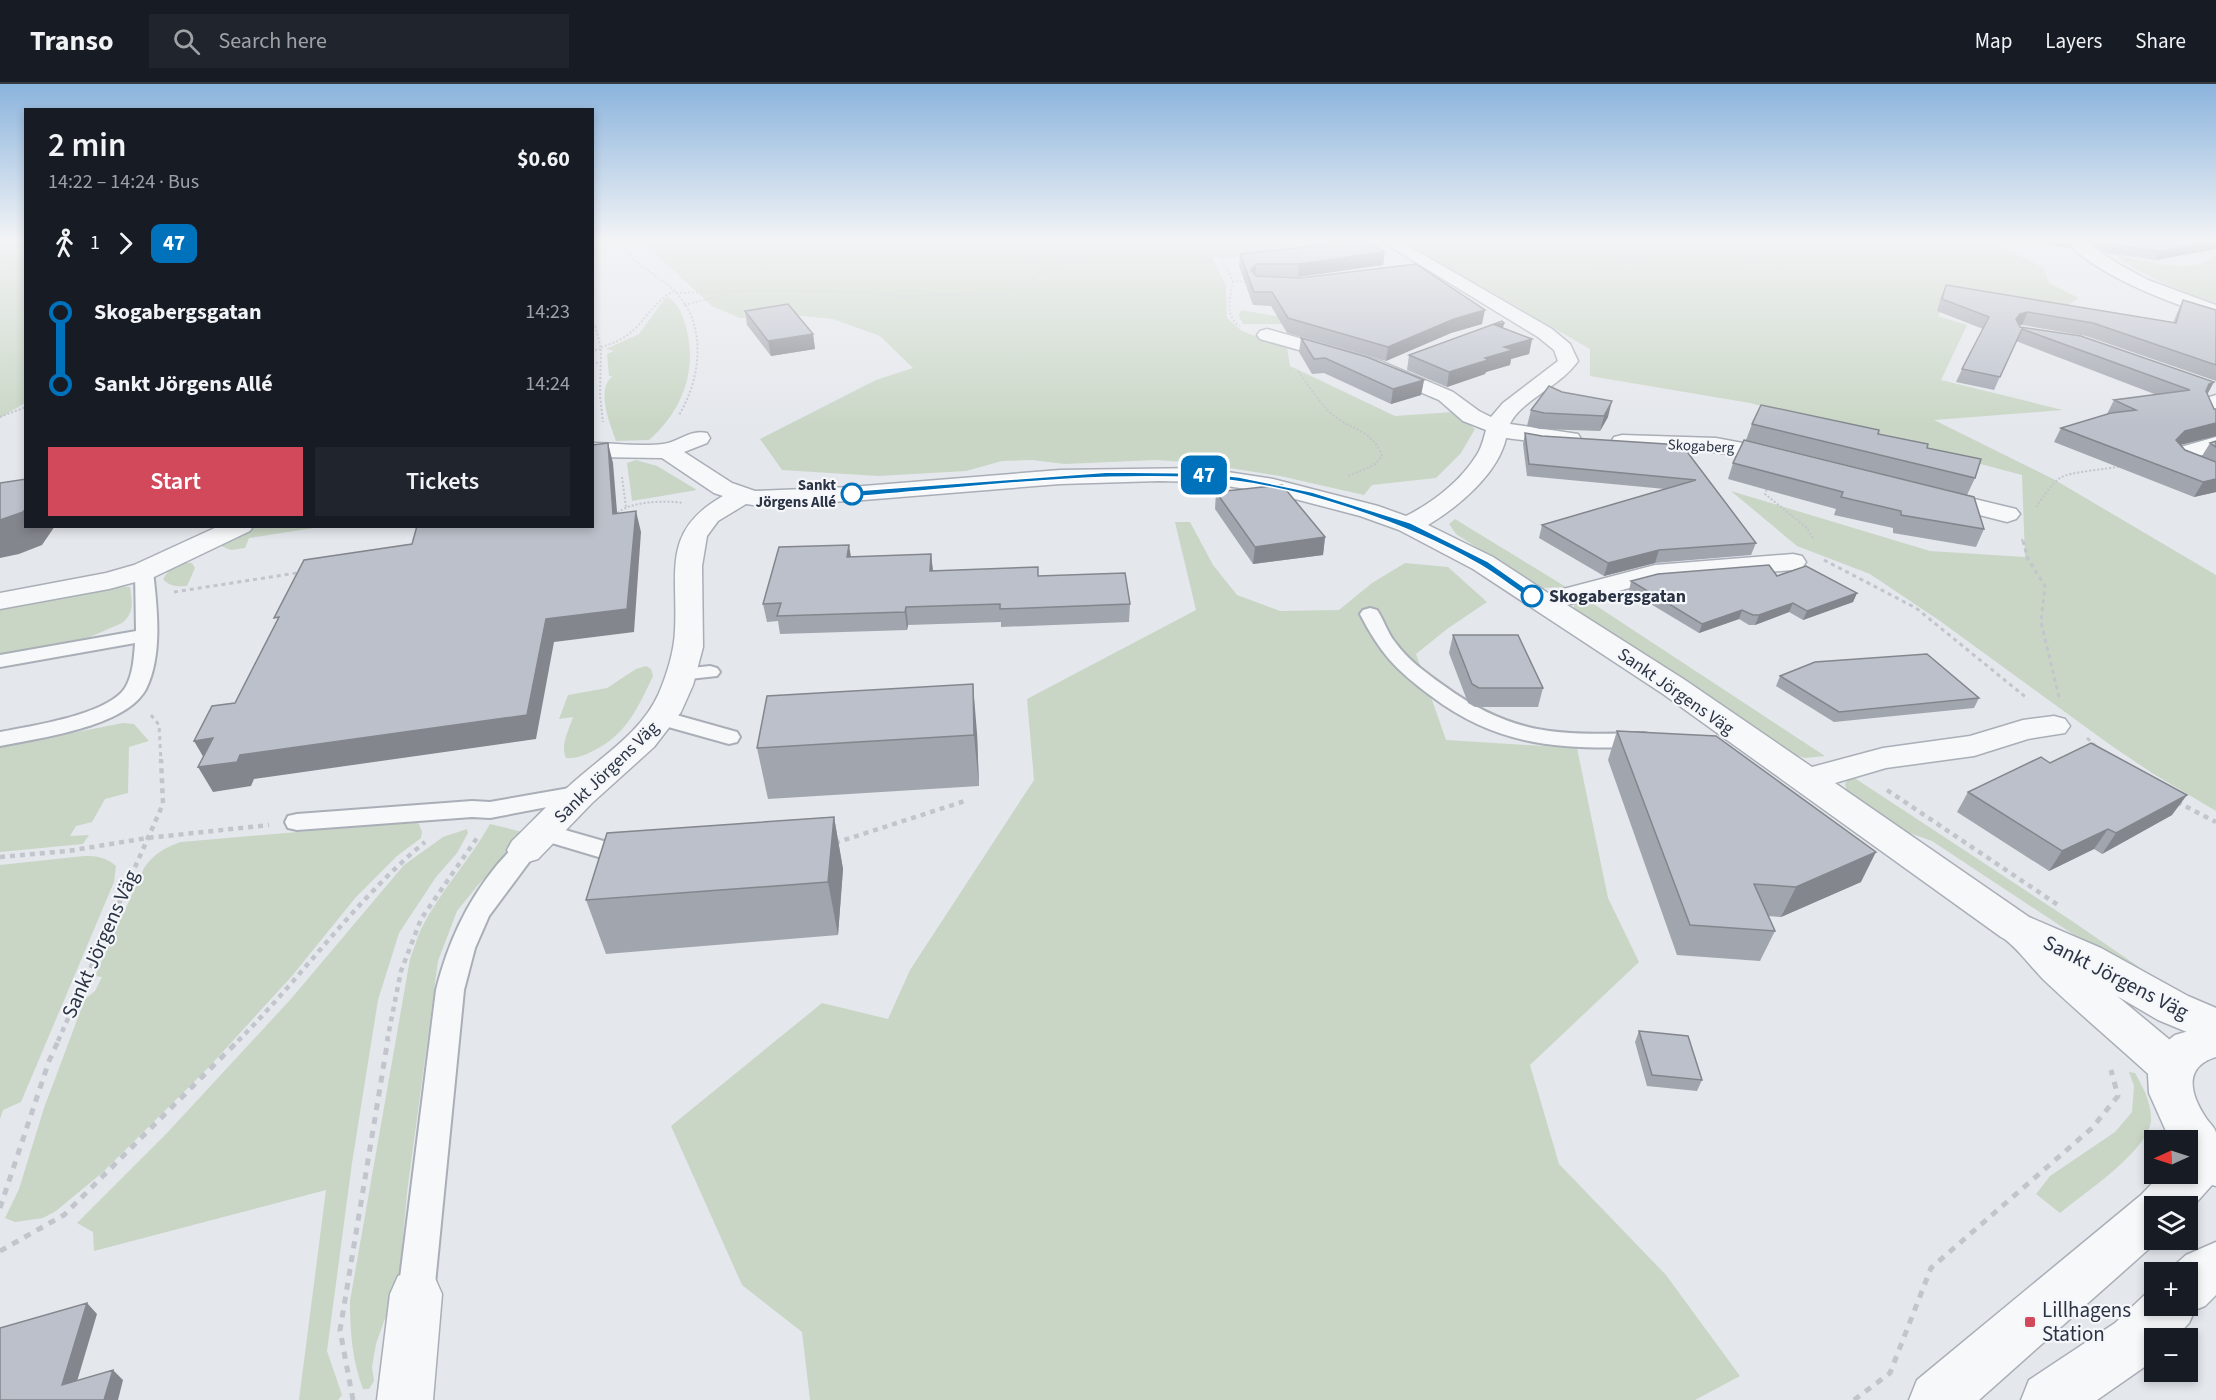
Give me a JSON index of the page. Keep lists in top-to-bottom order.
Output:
{
  "streets": {
    "street": ["Skogaberg", "Sankt Jörgens Väg"]
  },
  "places": {
    "other": ["Sankt Jörgens Allé", "Skogabergsgatan"],
    "transit": ["Lillhagens Station"]
  },
  "lines": ["bus line 47"],
  "north": "left",
  "page": {
    "header": "Transo",
    "search": "Search here",
    "nav": ["Map", "Layers", "Share"],
    "on_map": "47",
    "heading": ["2 min", "14:22 – 14:24 · Bus", "$0.60"],
    "legs": ["1", "47"],
    "list": [
      {
        "name": "Skogabergsgatan",
        "value": "14:23"
      },
      {
        "name": "Sankt Jörgens Allé",
        "value": "14:24"
      }
    ],
    "buttons": ["Start", "Tickets"],
    "map_buttons": ["+", "−"]
  }
}
